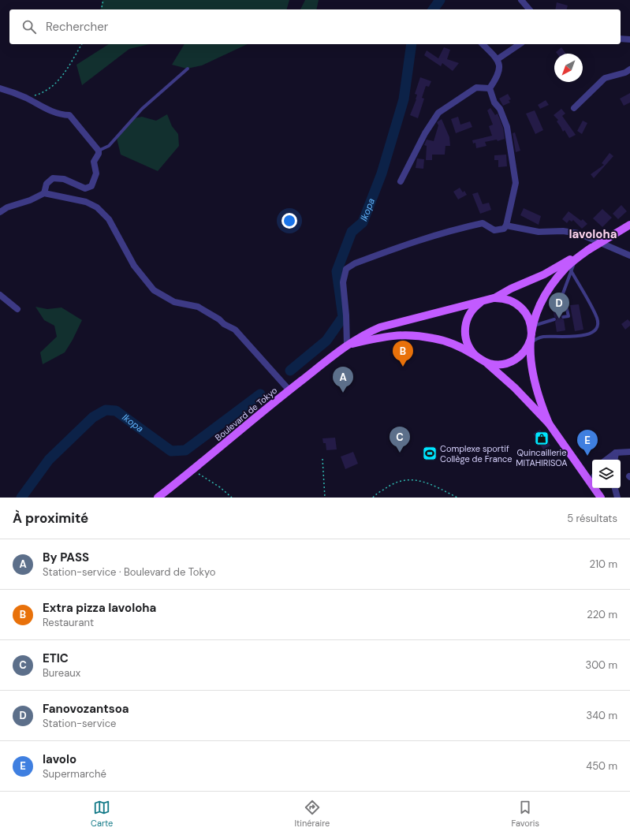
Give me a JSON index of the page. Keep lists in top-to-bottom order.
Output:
{
  "streets": {
    "main road": ["Boulevard de Tokyo"]
  },
  "districts": ["Iavoloha"],
  "water": ["Ikopa"],
  "places": {
    "shop": ["Quincaillerie MITAHIRISOA"],
    "sports": ["Complexe sportif Collège de France"]
  },
  "north": "bottom left",
  "page": {
    "search": "Rechercher",
    "pins": [
      "D",
      "B",
      "A",
      "C",
      "E"
    ],
    "heading": ["À proximité", "5 résultats"],
    "list": [
      {
        "mark": "A",
        "name": "By PASS",
        "note": "Station-service · Boulevard de Tokyo",
        "value": "210 m"
      },
      {
        "mark": "B",
        "name": "Extra pizza Iavoloha",
        "note": "Restaurant",
        "value": "220 m"
      },
      {
        "mark": "C",
        "name": "ETIC",
        "note": "Bureaux",
        "value": "300 m"
      },
      {
        "mark": "D",
        "name": "Fanovozantsoa",
        "note": "Station-service",
        "value": "340 m"
      },
      {
        "mark": "E",
        "name": "Iavolo",
        "note": "Supermarché",
        "value": "450 m"
      }
    ],
    "nav": ["Carte", "Itinéraire", "Favoris"]
  }
}
